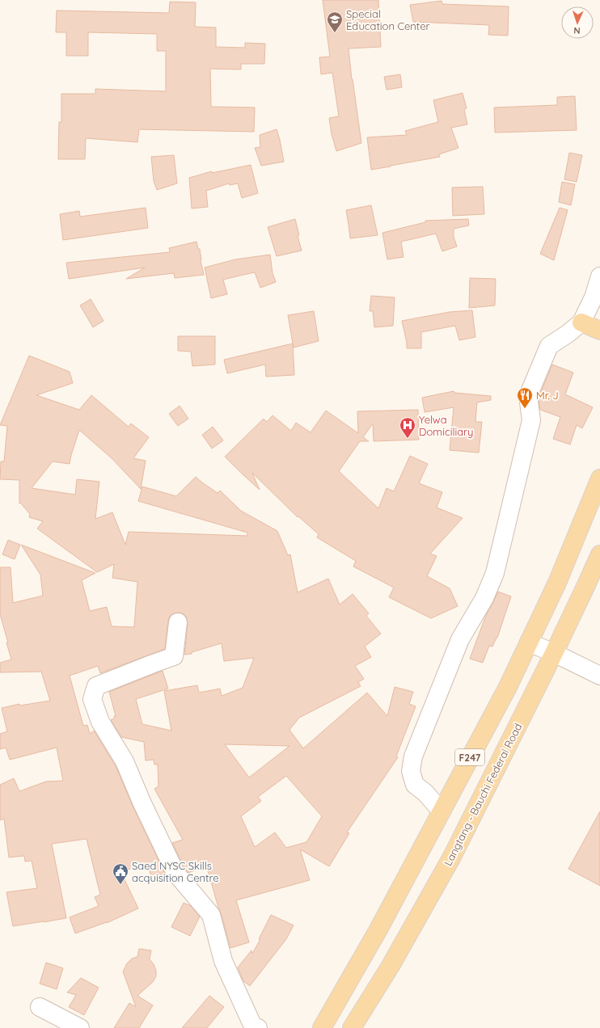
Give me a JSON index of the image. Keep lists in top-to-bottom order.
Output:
{
  "streets": {
    "main road": ["F247", "Langtang - Bauchi Federal Road"]
  },
  "places": {
    "school or university": ["Special Education Center"],
    "restaurant": ["Mr. J"],
    "hospital": ["Yelwa Domiciliary"],
    "public building": ["Saed NYSC Skills acquisition Centre"]
  },
  "north": "bottom"
}
